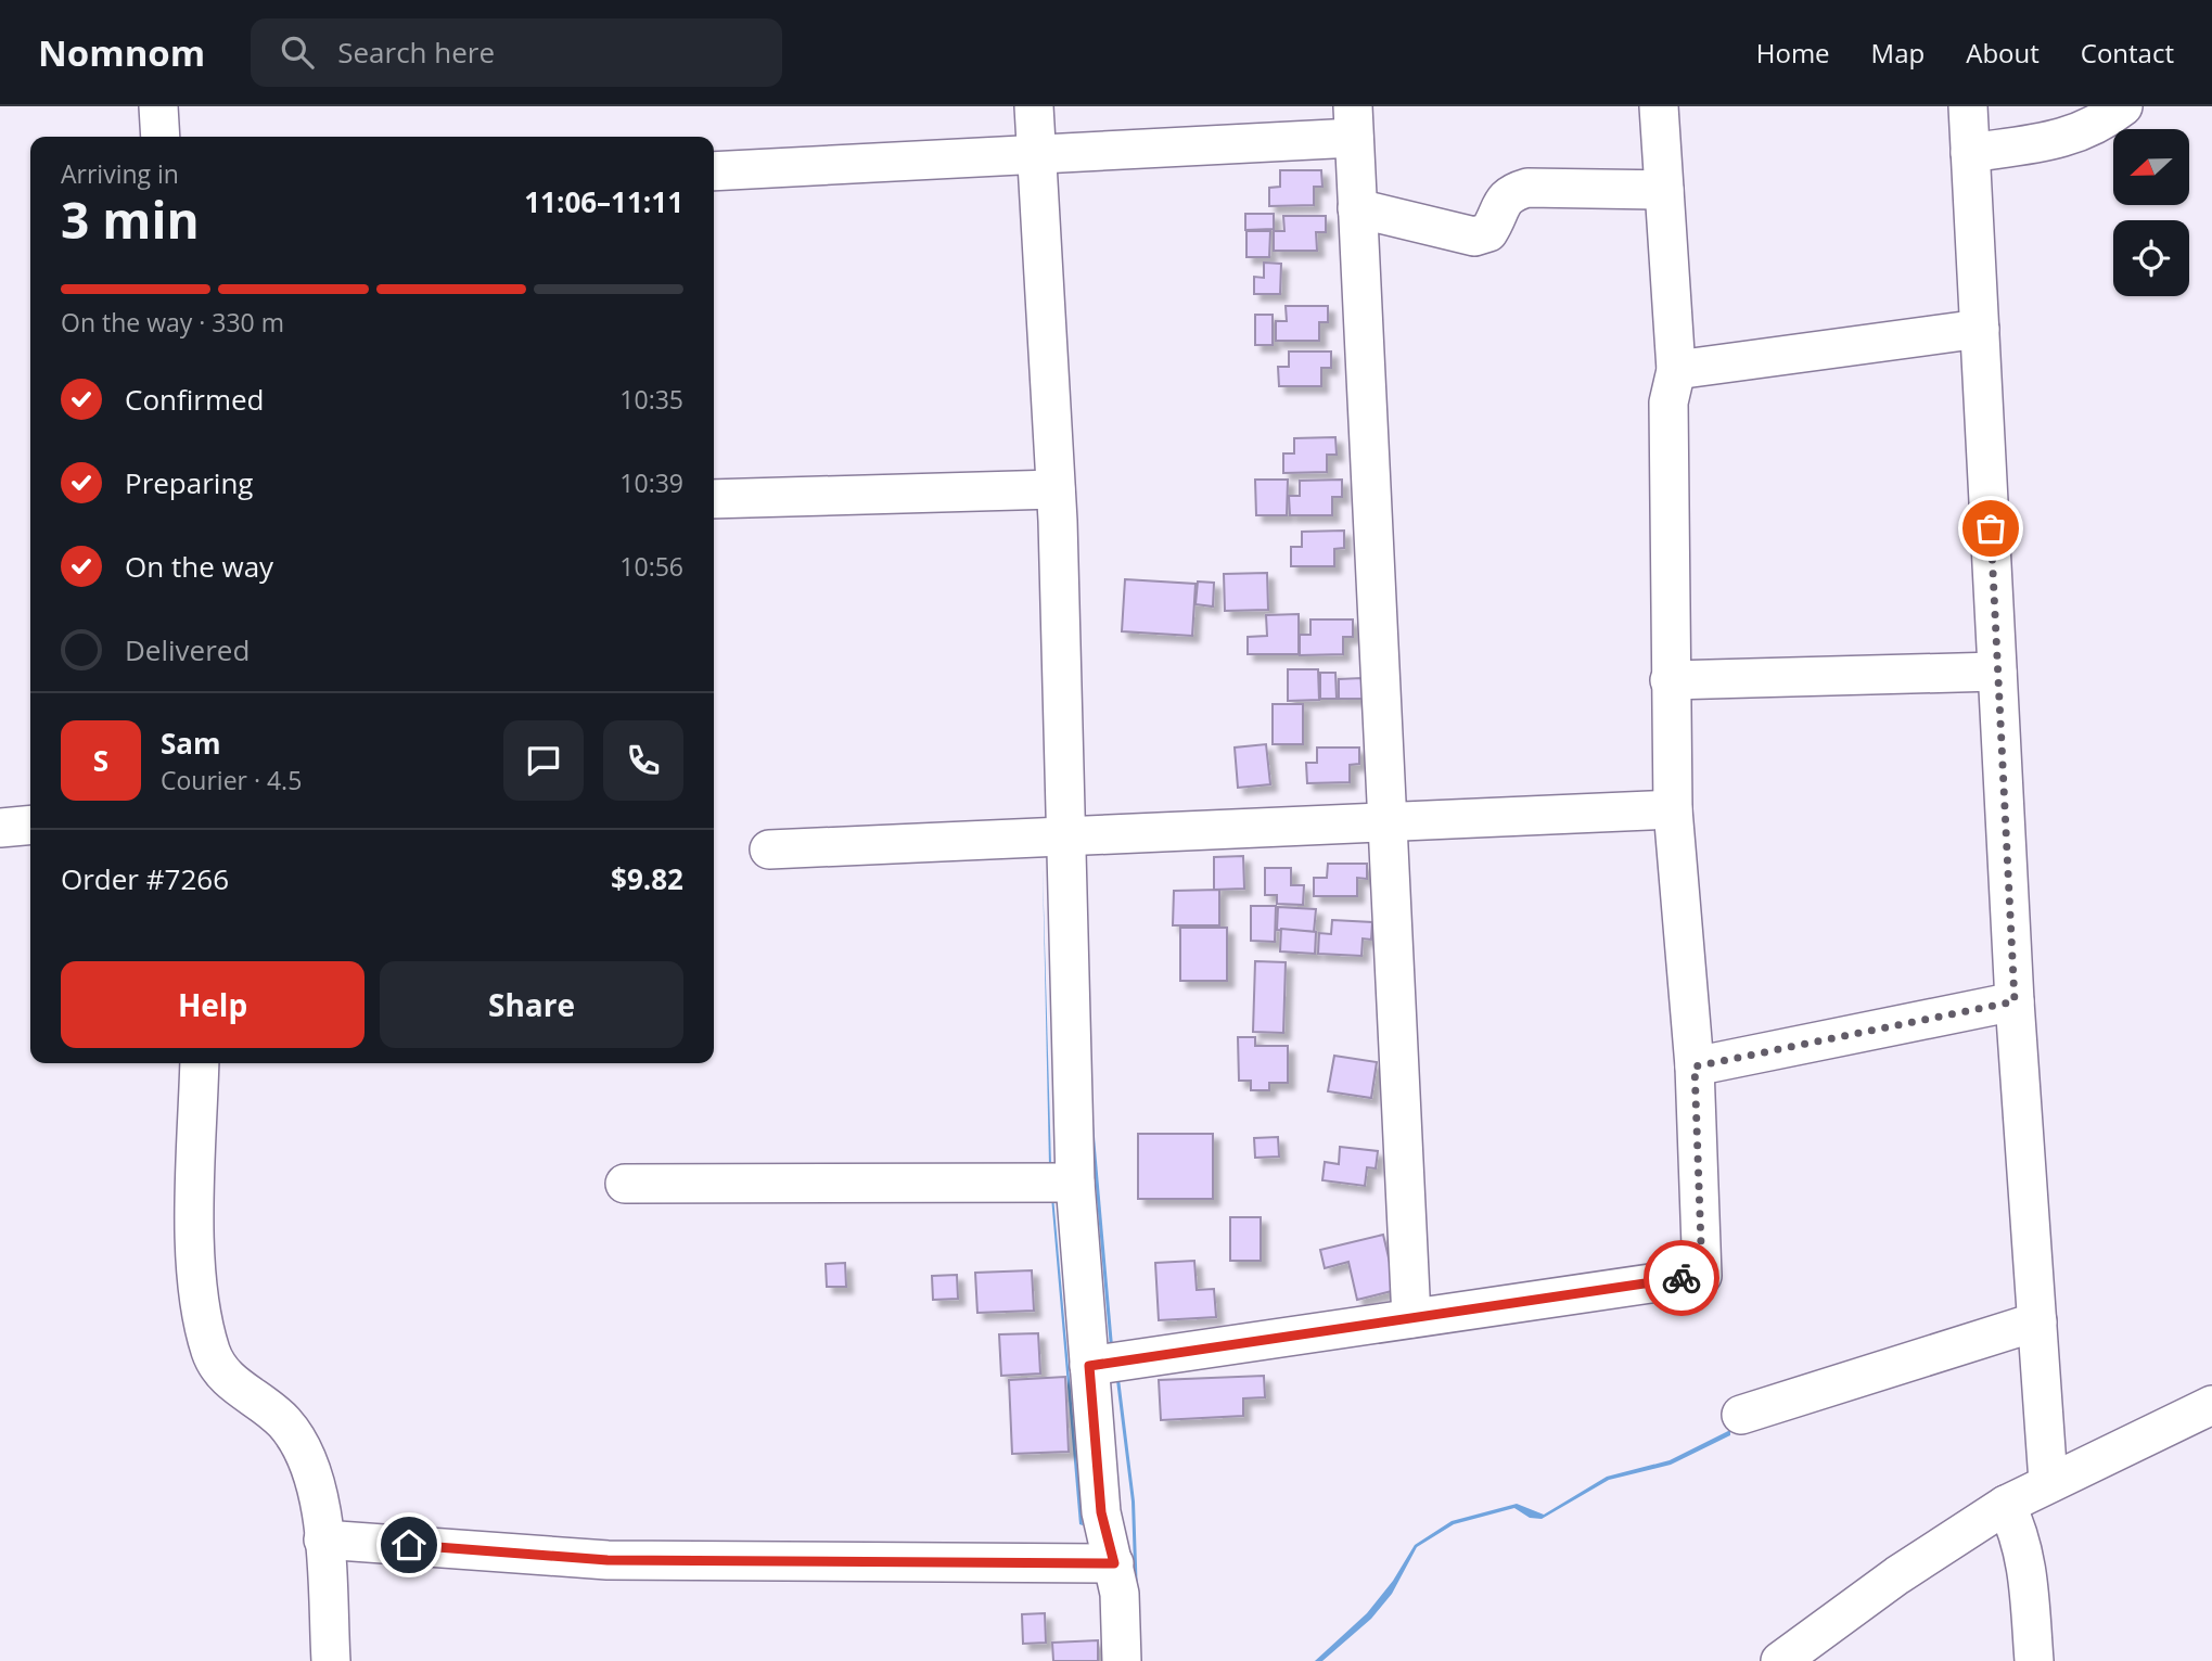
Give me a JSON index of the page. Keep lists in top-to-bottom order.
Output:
{
  "north": "left",
  "page": {
    "header": "Nomnom",
    "search": "Search here",
    "nav": [
      "Home",
      "Map",
      "About",
      "Contact"
    ],
    "heading": ["3 min", "Arriving in", "11:06–11:11"],
    "panel": [
      "Sam",
      "Courier · 4.5",
      "Order #7266",
      "$9.82"
    ],
    "bar": "On the way · 330 m",
    "list": [
      ["Confirmed", "10:35"],
      ["Preparing", "10:39"],
      ["On the way", "10:56"],
      "Delivered"
    ],
    "round": "S",
    "buttons": ["Help", "Share"]
  }
}
